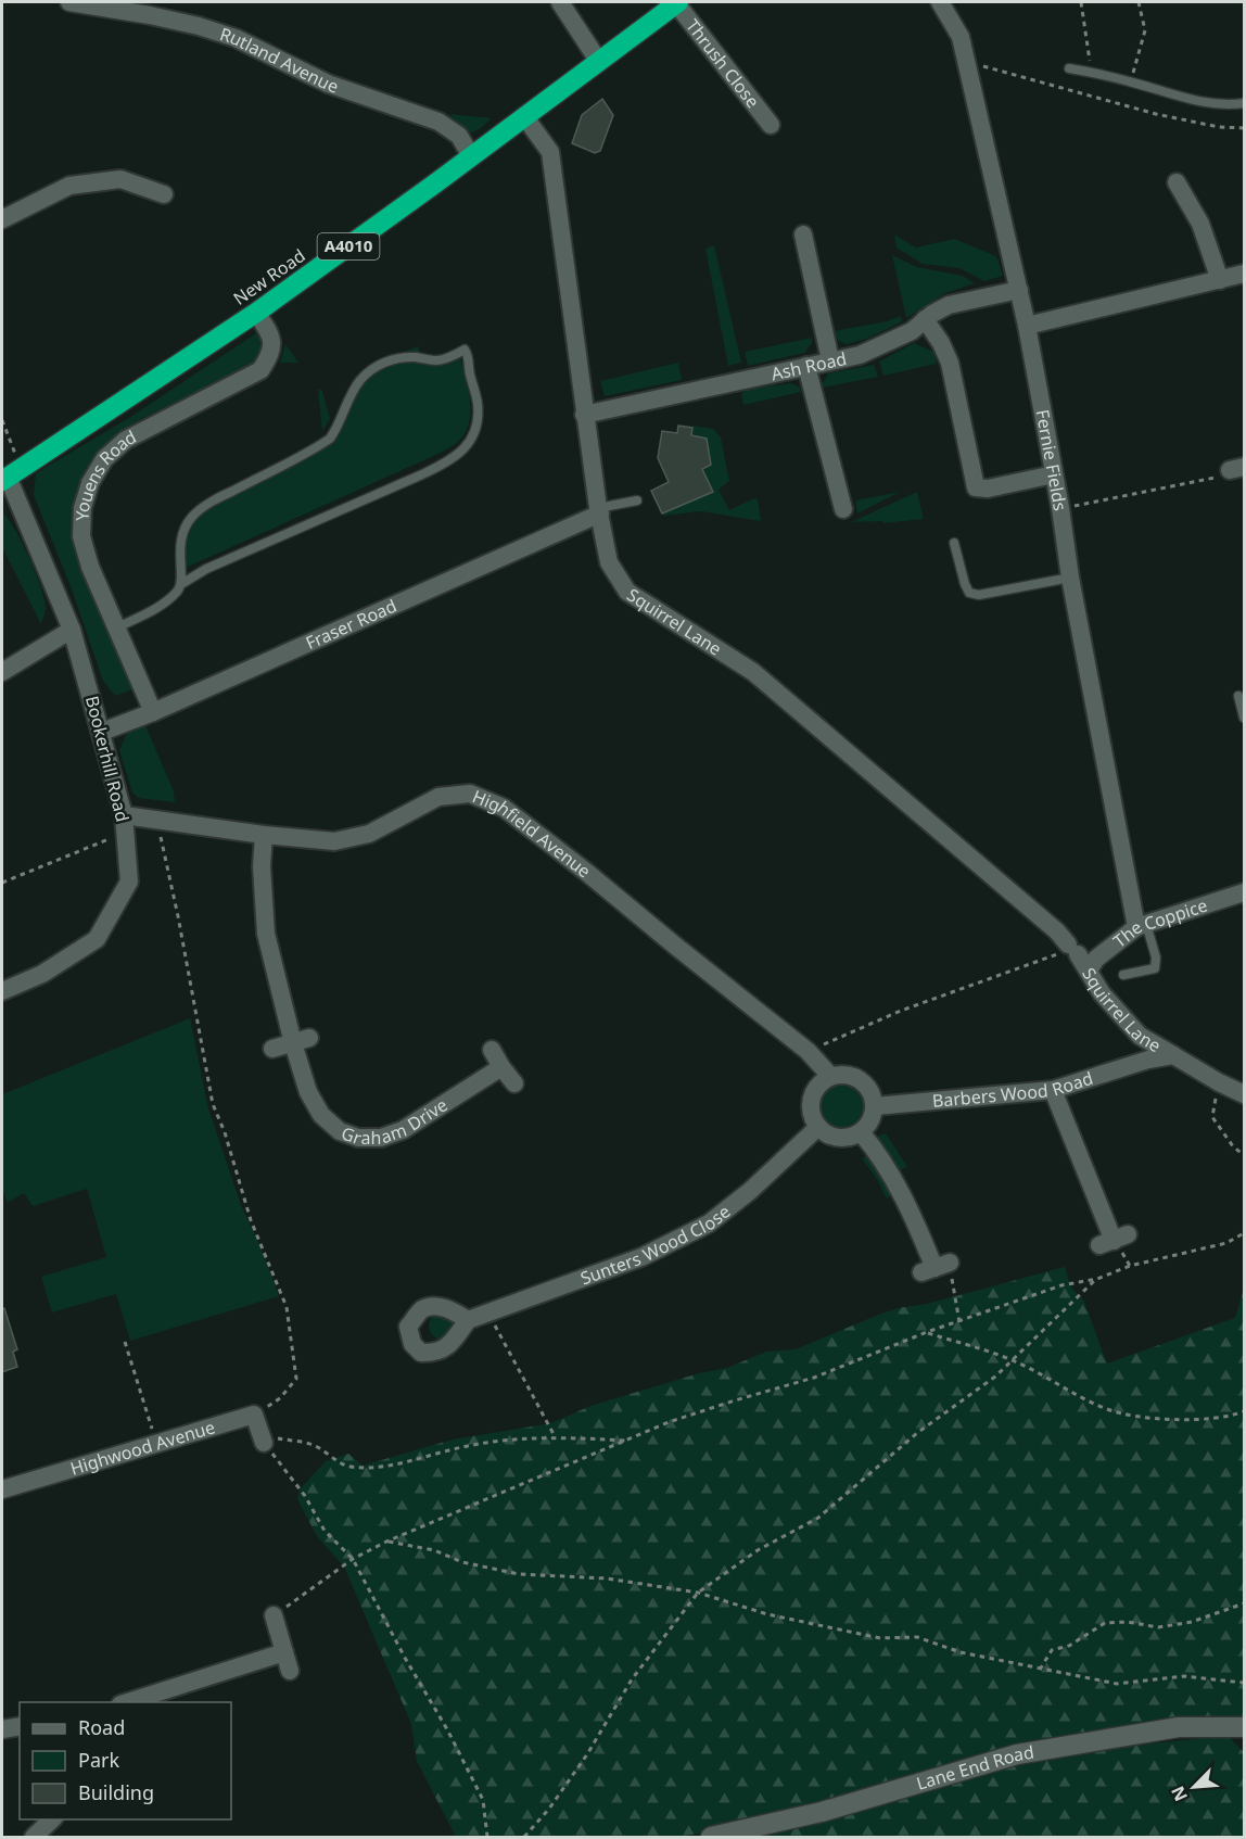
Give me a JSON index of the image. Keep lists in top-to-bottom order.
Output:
{
  "streets": {
    "highway": ["A4010", "New Road"],
    "street": [
      "Rutland Avenue",
      "Thrush Close",
      "Ash Road",
      "Fernie Fields",
      "Youens Road",
      "Squirrel Lane",
      "Fraser Road",
      "Bookerhill Road",
      "Highfield Avenue",
      "The Coppice",
      "Barbers Wood Road",
      "Graham Drive",
      "Sunters Wood Close",
      "Highwood Avenue",
      "Lane End Road"
    ]
  },
  "crossings": [
    ["Rutland Avenue", "New Road"],
    ["Thrush Close", "New Road"],
    ["New Road", "Youens Road"],
    ["New Road", "Squirrel Lane"],
    ["New Road", "Bookerhill Road"],
    ["Ash Road", "Fernie Fields"],
    ["Ash Road", "Squirrel Lane"],
    ["Fernie Fields", "The Coppice"],
    ["Youens Road", "Fraser Road"],
    ["Squirrel Lane", "Fraser Road"],
    ["Squirrel Lane", "The Coppice"],
    ["Squirrel Lane", "Barbers Wood Road"],
    ["Fraser Road", "Bookerhill Road"],
    ["Bookerhill Road", "Highfield Avenue"],
    ["Highfield Avenue", "Barbers Wood Road"],
    ["Highfield Avenue", "Graham Drive"],
    ["Highfield Avenue", "Sunters Wood Close"],
    ["Barbers Wood Road", "Sunters Wood Close"]
  ],
  "legend": ["Road", "Park", "Building"],
  "north": "bottom left"
}
